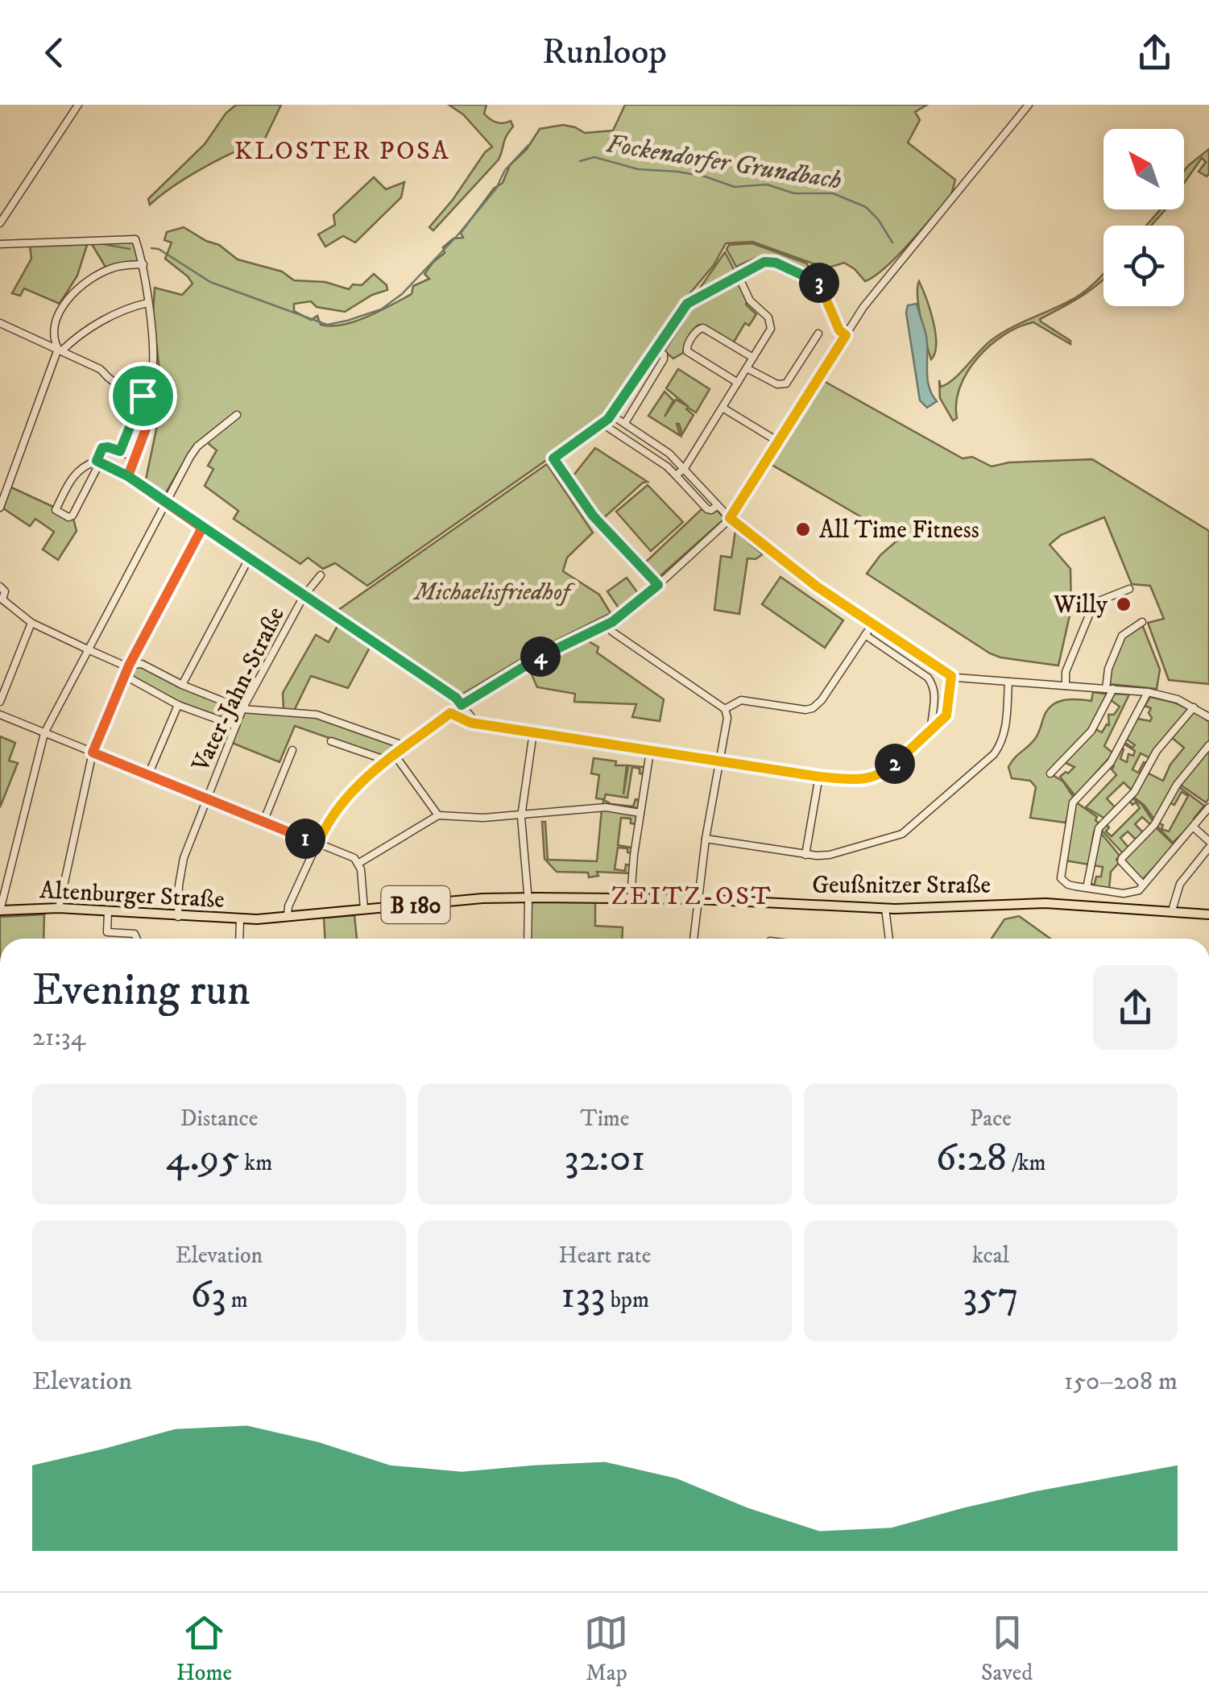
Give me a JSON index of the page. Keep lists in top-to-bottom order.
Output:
{
  "streets": {
    "main road": ["Geußnitzer Straße", "Altenburger Straße", "B 180"],
    "street": ["Vater-Jahn-Straße"]
  },
  "crossings": [
    ["Vater-Jahn-Straße", "Altenburger Straße"],
    ["Geußnitzer Straße", "Altenburger Straße"]
  ],
  "districts": ["KLOSTER POSA", "ZEITZ-OST"],
  "water": ["Fockendorfer Grundbach"],
  "parks": ["Michaelisfriedhof"],
  "places": ["All Time Fitness", "Willy"],
  "north": "top left",
  "page": {
    "header": "Runloop",
    "pins": [
      "3",
      "4",
      "2",
      "1"
    ],
    "heading": ["Evening run", "21:34"],
    "stats": [
      ["Distance", "4.95 km"],
      ["Time", "32:01"],
      ["Pace", "6:28 /km"],
      ["Elevation", "63 m"],
      ["Heart rate", "133 bpm"],
      ["kcal", "357"]
    ],
    "chart": ["Elevation", "150–208 m"],
    "tabs": ["Home", "Map", "Saved"]
  }
}
